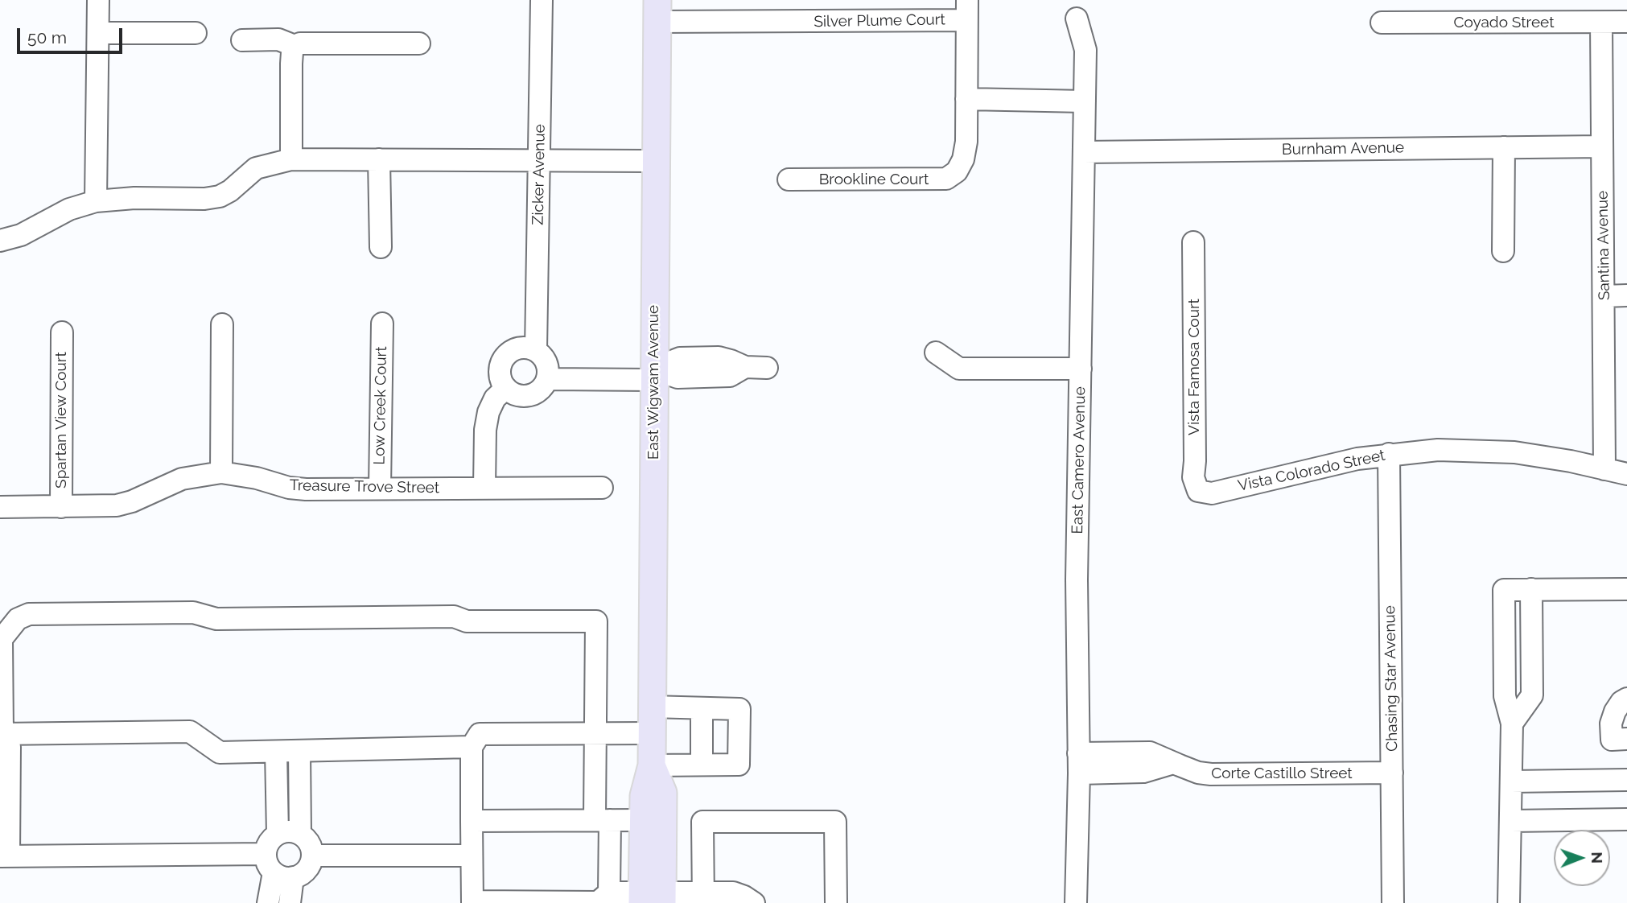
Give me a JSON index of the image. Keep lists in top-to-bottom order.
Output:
{
  "streets": {
    "main road": ["East Wigwam Avenue"],
    "street": [
      "Silver Plume Court",
      "Coyado Street",
      "Burnham Avenue",
      "Zicker Avenue",
      "Brookline Court",
      "Santina Avenue",
      "Vista Famosa Court",
      "Low Creek Court",
      "Spartan View Court",
      "East Camero Avenue",
      "Vista Colorado Street",
      "Treasure Trove Street",
      "Chasing Star Avenue",
      "Corte Castillo Street"
    ]
  },
  "crossings": [
    ["Silver Plume Court", "East Wigwam Avenue"],
    ["Coyado Street", "Santina Avenue"],
    ["Burnham Avenue", "Santina Avenue"],
    ["Burnham Avenue", "East Camero Avenue"],
    ["Santina Avenue", "Vista Colorado Street"],
    ["Vista Famosa Court", "Vista Colorado Street"],
    ["Low Creek Court", "Treasure Trove Street"],
    ["Spartan View Court", "Treasure Trove Street"],
    ["East Camero Avenue", "Corte Castillo Street"],
    ["Vista Colorado Street", "Chasing Star Avenue"],
    ["Chasing Star Avenue", "Corte Castillo Street"]
  ],
  "scale_bar": "50 m",
  "north": "right"
}
